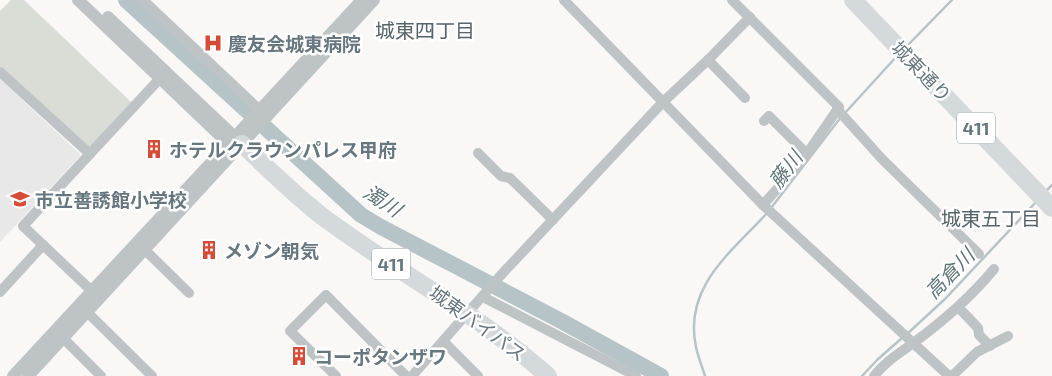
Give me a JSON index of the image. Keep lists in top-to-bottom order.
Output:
{
  "streets": {
    "highway": ["城東通り", "411", "城東バイパス"]
  },
  "districts": ["城東四丁目", "城東五丁目"],
  "water": ["藤川", "濁川", "高倉川"],
  "places": {
    "hospital": ["慶友会城東病院"],
    "building": ["ホテルクラウンパレス甲府", "メゾン朝気", "コーポタンザワ"],
    "school or university": ["市立善誘館小学校"]
  }
}
